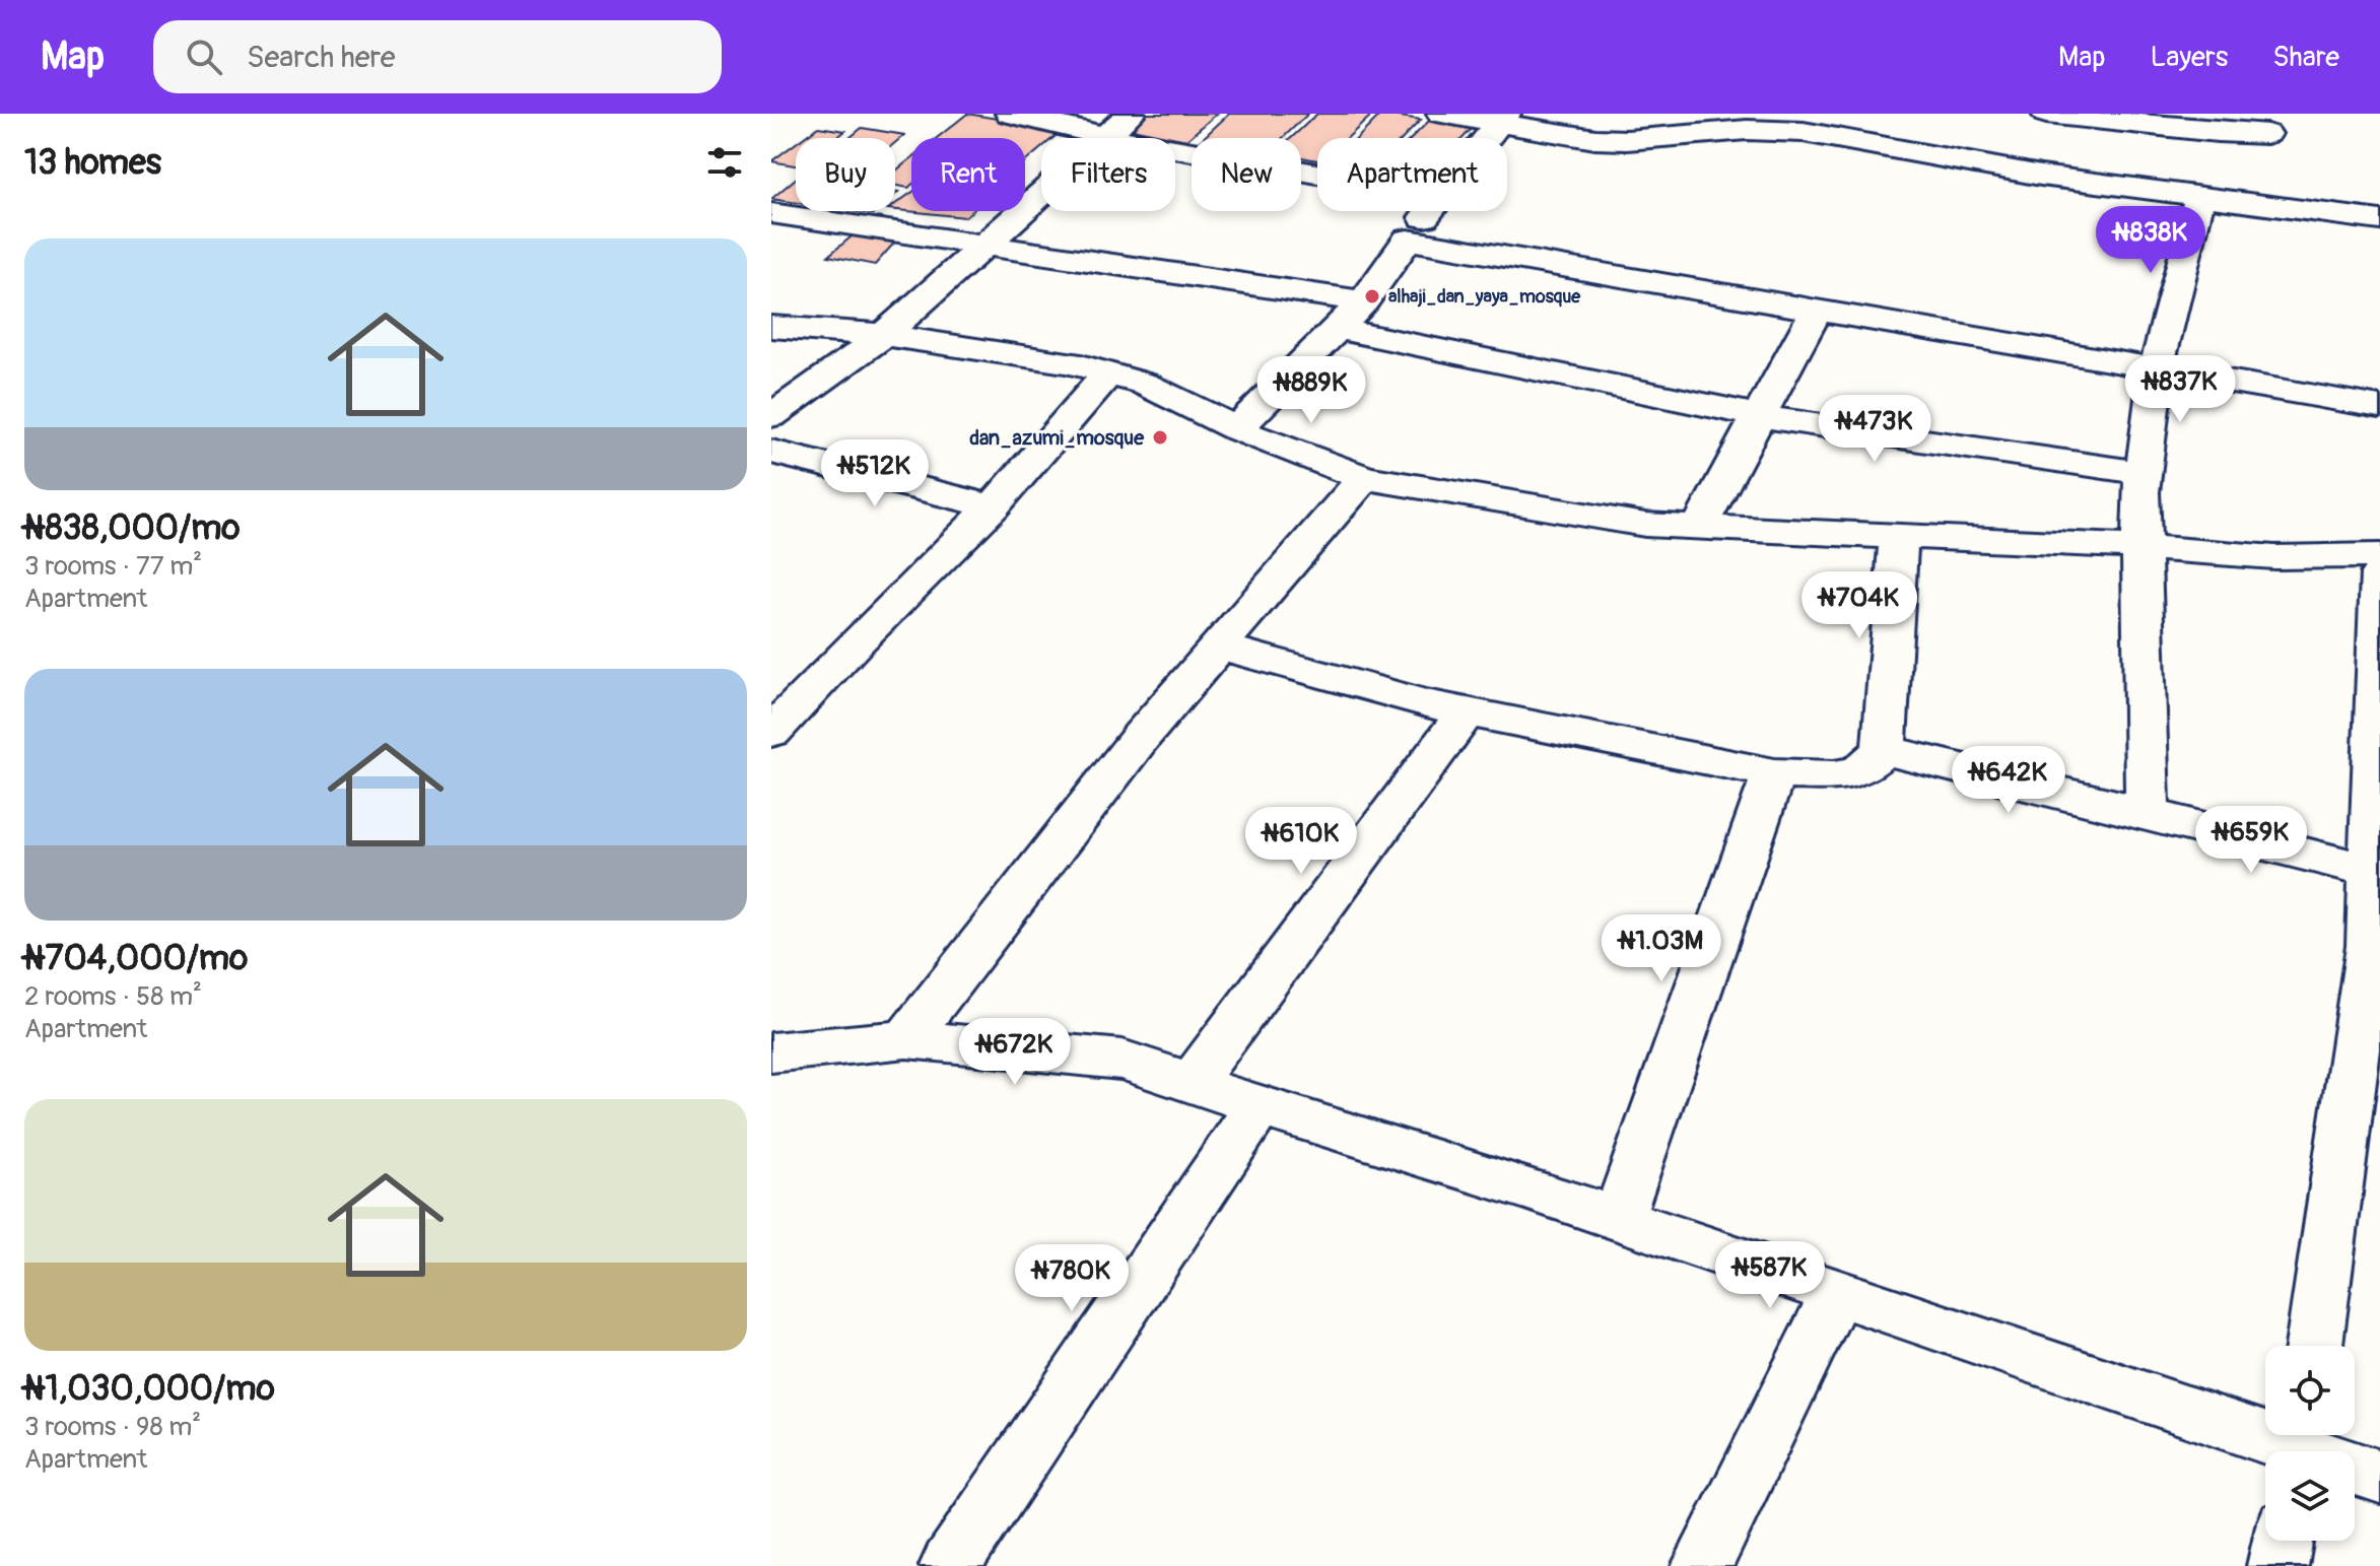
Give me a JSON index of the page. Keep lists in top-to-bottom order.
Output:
{
  "places": ["alhaji_dan_yaya_mosque", "dan_azumi_mosque"],
  "page": {
    "header": "Map",
    "search": "Search here",
    "nav": ["Map", "Layers", "Share"],
    "heading": "13 homes",
    "chip": [
      "Buy",
      "Rent",
      "Filters",
      "New",
      "Apartment"
    ],
    "price": [
      "₦838K",
      "₦837K",
      "₦889K",
      "₦473K",
      "₦512K",
      "₦704K",
      "₦642K",
      "₦659K",
      "₦610K",
      "₦1.03M",
      "₦672K",
      "₦587K",
      "₦780K"
    ],
    "list": [
      {
        "name": "₦838,000/mo",
        "note": "3 rooms · 77 m² · Apartment"
      },
      {
        "name": "₦704,000/mo",
        "note": "2 rooms · 58 m² · Apartment"
      },
      {
        "name": "₦1,030,000/mo",
        "note": "3 rooms · 98 m² · Apartment"
      }
    ]
  }
}
